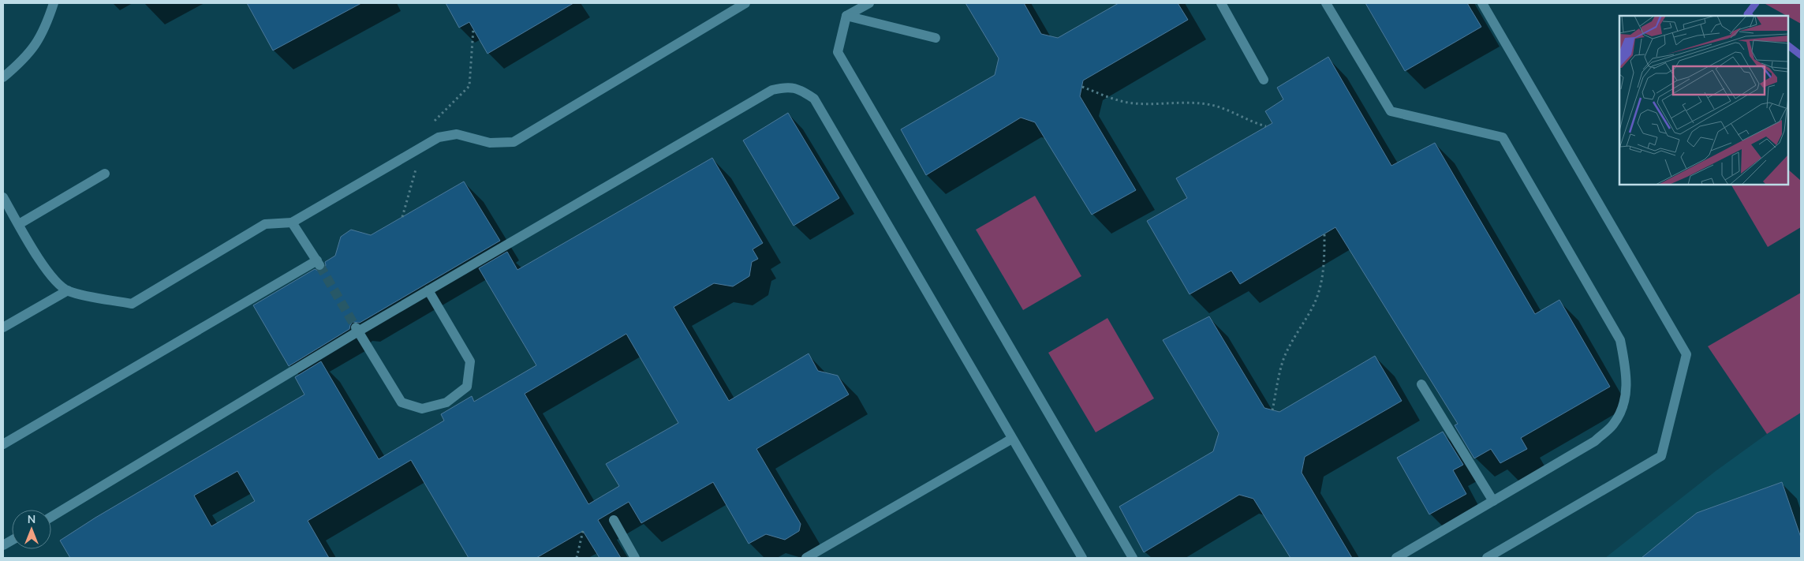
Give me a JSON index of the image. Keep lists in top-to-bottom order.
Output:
{
  "north": "top"
}
